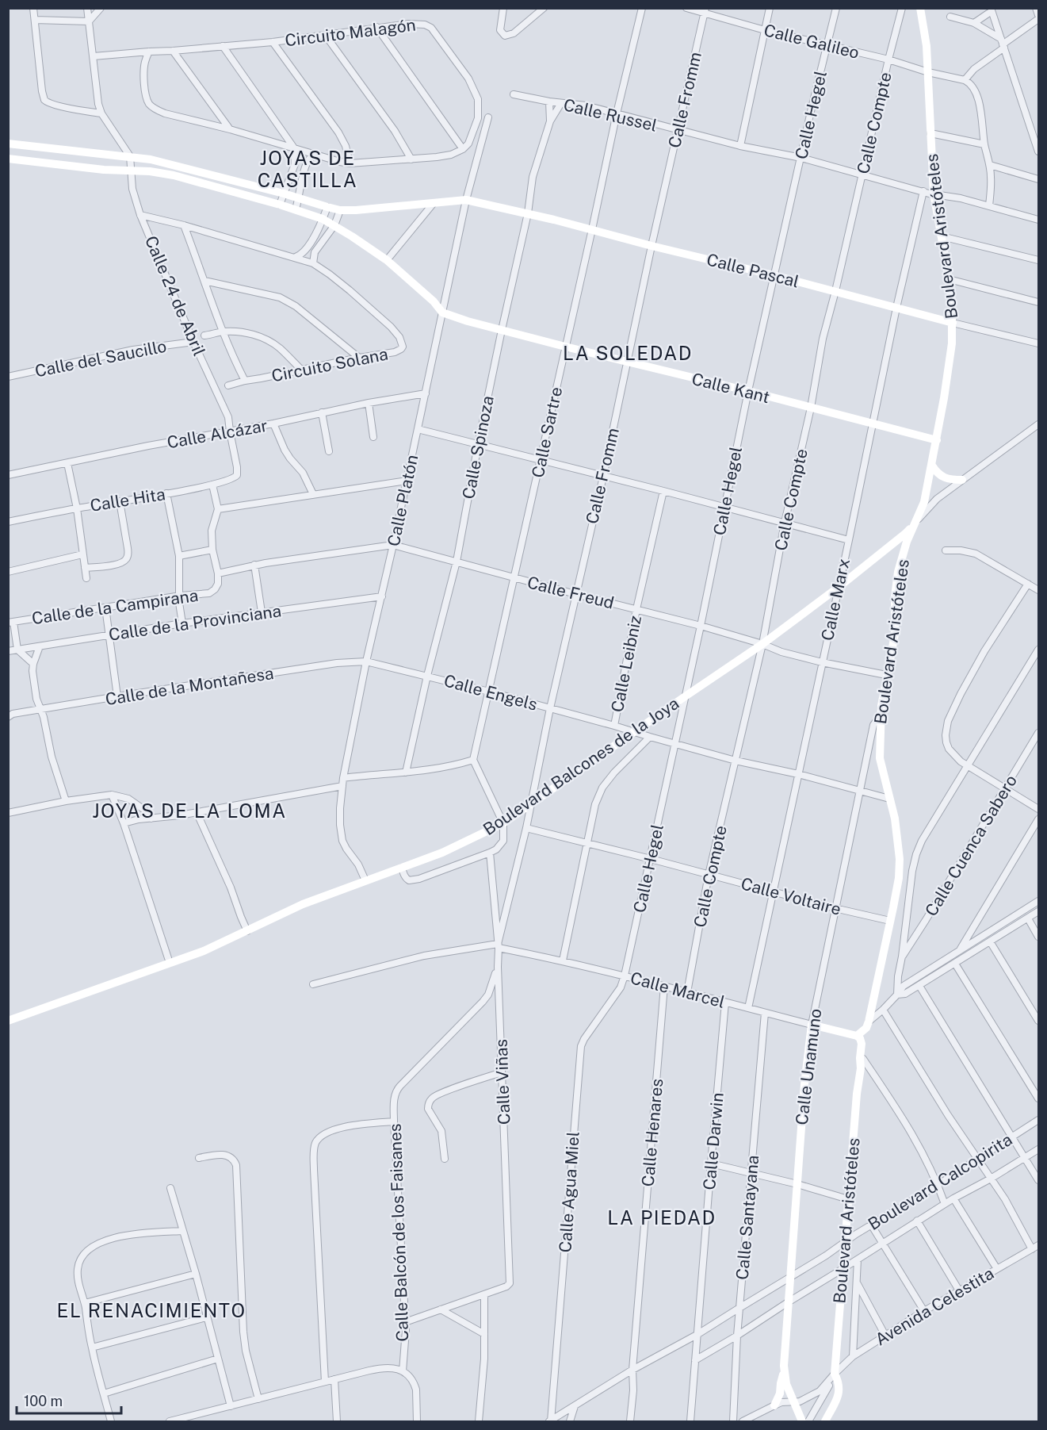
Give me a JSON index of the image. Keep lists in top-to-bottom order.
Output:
{
  "streets": {
    "street": [
      "Circuito Malagón",
      "Calle Galileo",
      "Calle Fromm",
      "Calle Russel",
      "Calle Hegel",
      "Calle Compte",
      "Boulevard Aristóteles",
      "Calle Pascal",
      "Calle 24 de Abril",
      "Calle del Saucillo",
      "Circuito Solana",
      "Calle Kant",
      "Calle Sartre",
      "Calle Alcázar",
      "Calle Spinoza",
      "Calle Hita",
      "Calle Platón",
      "Calle Freud",
      "Calle Marx",
      "Calle de la Campirana",
      "Calle de la Provinciana",
      "Calle Leibniz",
      "Calle de la Montañesa",
      "Calle Engels",
      "Boulevard Balcones de la Joya",
      "Calle Cuenca Sabero",
      "Calle Voltaire",
      "Calle Marcel",
      "Calle Unamuno",
      "Calle Viñas",
      "Calle Henares",
      "Calle Darwin",
      "Boulevard Calcopirita",
      "Calle Agua Miel",
      "Calle Santayana",
      "Calle Balcón de los Faisanes",
      "Avenida Celestita"
    ]
  },
  "crossings": [
    ["Calle Galileo", "Calle Fromm"],
    ["Calle Galileo", "Calle Hegel"],
    ["Calle Galileo", "Calle Compte"],
    ["Calle Galileo", "Boulevard Aristóteles"],
    ["Calle Fromm", "Calle Russel"],
    ["Calle Fromm", "Calle Pascal"],
    ["Calle Fromm", "Calle Kant"],
    ["Calle Fromm", "Calle Freud"],
    ["Calle Fromm", "Calle Engels"],
    ["Calle Fromm", "Boulevard Balcones de la Joya"],
    ["Calle Fromm", "Calle Voltaire"],
    ["Calle Fromm", "Calle Marcel"],
    ["Calle Fromm", "Calle Viñas"],
    ["Calle Russel", "Calle Hegel"],
    ["Calle Russel", "Calle Compte"],
    ["Calle Russel", "Boulevard Aristóteles"],
    ["Calle Russel", "Calle Sartre"],
    ["Calle Russel", "Calle Spinoza"],
    ["Calle Russel", "Calle Marx"],
    ["Calle Hegel", "Calle Pascal"],
    ["Calle Hegel", "Calle Kant"],
    ["Calle Hegel", "Calle Freud"],
    ["Calle Hegel", "Calle Leibniz"],
    ["Calle Hegel", "Boulevard Balcones de la Joya"],
    ["Calle Hegel", "Calle Voltaire"],
    ["Calle Hegel", "Calle Marcel"],
    ["Calle Hegel", "Calle Agua Miel"],
    ["Calle Compte", "Calle Pascal"],
    ["Calle Compte", "Calle Kant"],
    ["Calle Compte", "Calle Freud"],
    ["Calle Compte", "Boulevard Balcones de la Joya"],
    ["Calle Compte", "Calle Voltaire"],
    ["Calle Compte", "Calle Marcel"],
    ["Boulevard Aristóteles", "Calle Pascal"],
    ["Boulevard Aristóteles", "Calle Kant"],
    ["Boulevard Aristóteles", "Calle Freud"],
    ["Boulevard Aristóteles", "Boulevard Balcones de la Joya"],
    ["Boulevard Aristóteles", "Calle Voltaire"],
    ["Boulevard Aristóteles", "Calle Marcel"],
    ["Boulevard Aristóteles", "Calle Unamuno"],
    ["Boulevard Aristóteles", "Boulevard Calcopirita"],
    ["Boulevard Aristóteles", "Avenida Celestita"],
    ["Calle Pascal", "Calle 24 de Abril"],
    ["Calle Pascal", "Calle Sartre"],
    ["Calle Pascal", "Calle Spinoza"],
    ["Calle Pascal", "Calle Platón"],
    ["Calle Pascal", "Calle Marx"],
    ["Calle 24 de Abril", "Calle del Saucillo"],
    ["Calle 24 de Abril", "Circuito Solana"],
    ["Calle 24 de Abril", "Calle Alcázar"],
    ["Calle 24 de Abril", "Calle Hita"],
    ["Calle Kant", "Calle Sartre"],
    ["Calle Kant", "Calle Spinoza"],
    ["Calle Kant", "Calle Platón"],
    ["Calle Kant", "Calle Marx"],
    ["Calle Sartre", "Calle Freud"],
    ["Calle Sartre", "Calle Engels"],
    ["Calle Alcázar", "Calle Platón"],
    ["Calle Spinoza", "Calle Freud"],
    ["Calle Spinoza", "Calle Engels"],
    ["Calle Platón", "Calle Freud"],
    ["Calle Platón", "Calle de la Campirana"],
    ["Calle Platón", "Calle de la Provinciana"],
    ["Calle Platón", "Calle de la Montañesa"],
    ["Calle Platón", "Calle Engels"],
    ["Calle Platón", "Boulevard Balcones de la Joya"],
    ["Calle Freud", "Calle Marx"],
    ["Calle Freud", "Calle de la Campirana"],
    ["Calle Freud", "Calle Leibniz"],
    ["Calle Freud", "Boulevard Balcones de la Joya"],
    ["Calle Marx", "Boulevard Balcones de la Joya"],
    ["Calle Marx", "Calle Voltaire"],
    ["Calle Marx", "Calle Marcel"],
    ["Calle Leibniz", "Calle Engels"],
    ["Calle Leibniz", "Boulevard Balcones de la Joya"],
    ["Calle de la Montañesa", "Calle Engels"],
    ["Calle Voltaire", "Calle Unamuno"],
    ["Calle Marcel", "Calle Unamuno"],
    ["Calle Marcel", "Calle Viñas"],
    ["Calle Marcel", "Calle Henares"],
    ["Calle Marcel", "Calle Darwin"],
    ["Calle Marcel", "Calle Agua Miel"],
    ["Calle Marcel", "Calle Santayana"],
    ["Calle Unamuno", "Boulevard Calcopirita"],
    ["Calle Viñas", "Calle Balcón de los Faisanes"],
    ["Calle Henares", "Boulevard Calcopirita"],
    ["Calle Darwin", "Boulevard Calcopirita"],
    ["Boulevard Calcopirita", "Calle Agua Miel"],
    ["Boulevard Calcopirita", "Calle Santayana"]
  ],
  "districts": [
    "JOYAS DE CASTILLA",
    "LA SOLEDAD",
    "JOYAS DE LA LOMA",
    "LA PIEDAD",
    "EL RENACIMIENTO"
  ],
  "scale_bar": "100 m"
}
